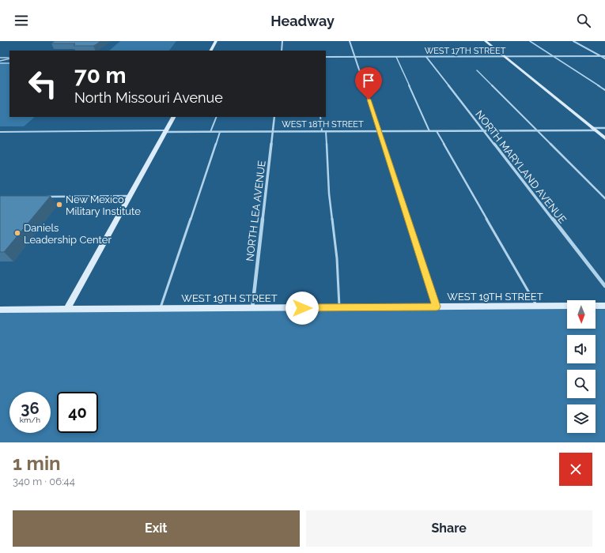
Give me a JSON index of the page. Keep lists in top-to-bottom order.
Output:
{
  "streets": {
    "street": [
      "WEST 17TH STREET",
      "WEST 18TH STREET",
      "NORTH MARYLAND AVENUE",
      "NORTH LEA AVENUE",
      "WEST 19TH STREET"
    ]
  },
  "crossings": [
    ["WEST 17TH STREET", "NORTH MARYLAND AVENUE"],
    ["WEST 18TH STREET", "NORTH MARYLAND AVENUE"],
    ["WEST 18TH STREET", "NORTH LEA AVENUE"],
    ["NORTH LEA AVENUE", "WEST 19TH STREET"]
  ],
  "places": ["New Mexico Military Institute", "Daniels Leadership Center"],
  "north": "bottom",
  "page": {
    "header": "Headway",
    "turn": ["70 m", "North Missouri Avenue"],
    "speed": "36 km/h",
    "limit": "40",
    "heading": ["1 min", "340 m · 06:44"],
    "buttons": ["Exit", "Share"]
  }
}
